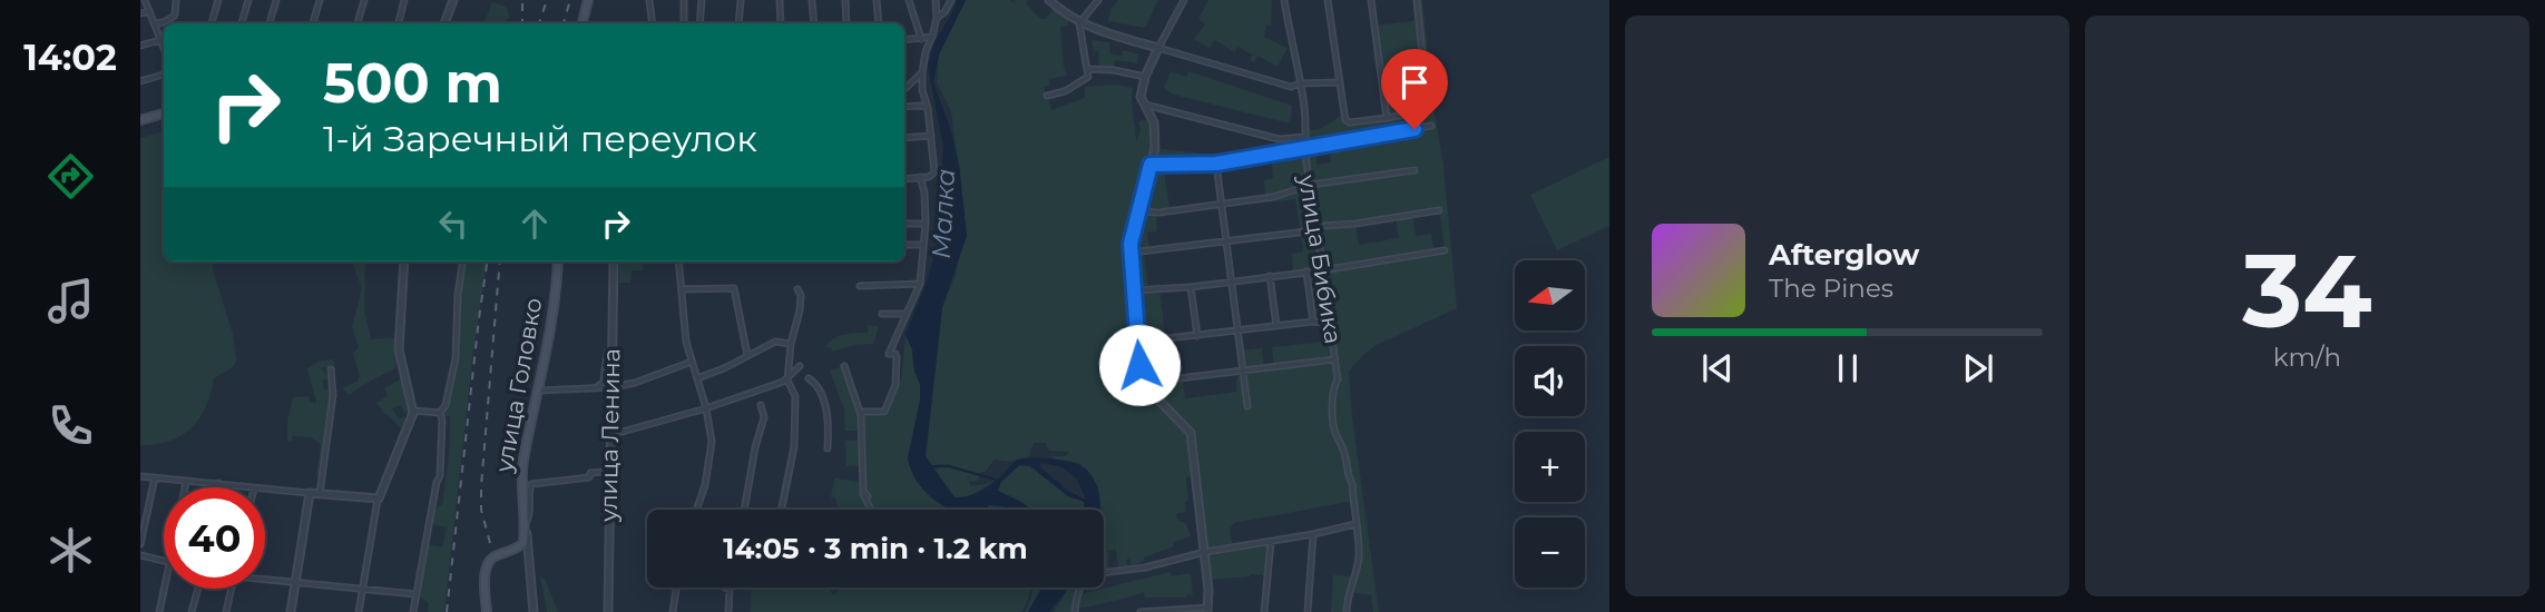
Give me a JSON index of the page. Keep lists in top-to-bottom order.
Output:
{
  "streets": {
    "main road": ["улица Головко"],
    "street": ["улица Бибика", "улица Ленина"]
  },
  "water": ["Малка"],
  "north": "left",
  "page": {
    "tabs": "14:02",
    "tile": ["34", "km/h"],
    "turn": ["500 m", "1-й Заречный переулок"],
    "song": ["Afterglow", "The Pines"],
    "map_buttons": ["+", "−"],
    "limit": "40",
    "trip": "14:05 · 3 min · 1.2 km"
  }
}
